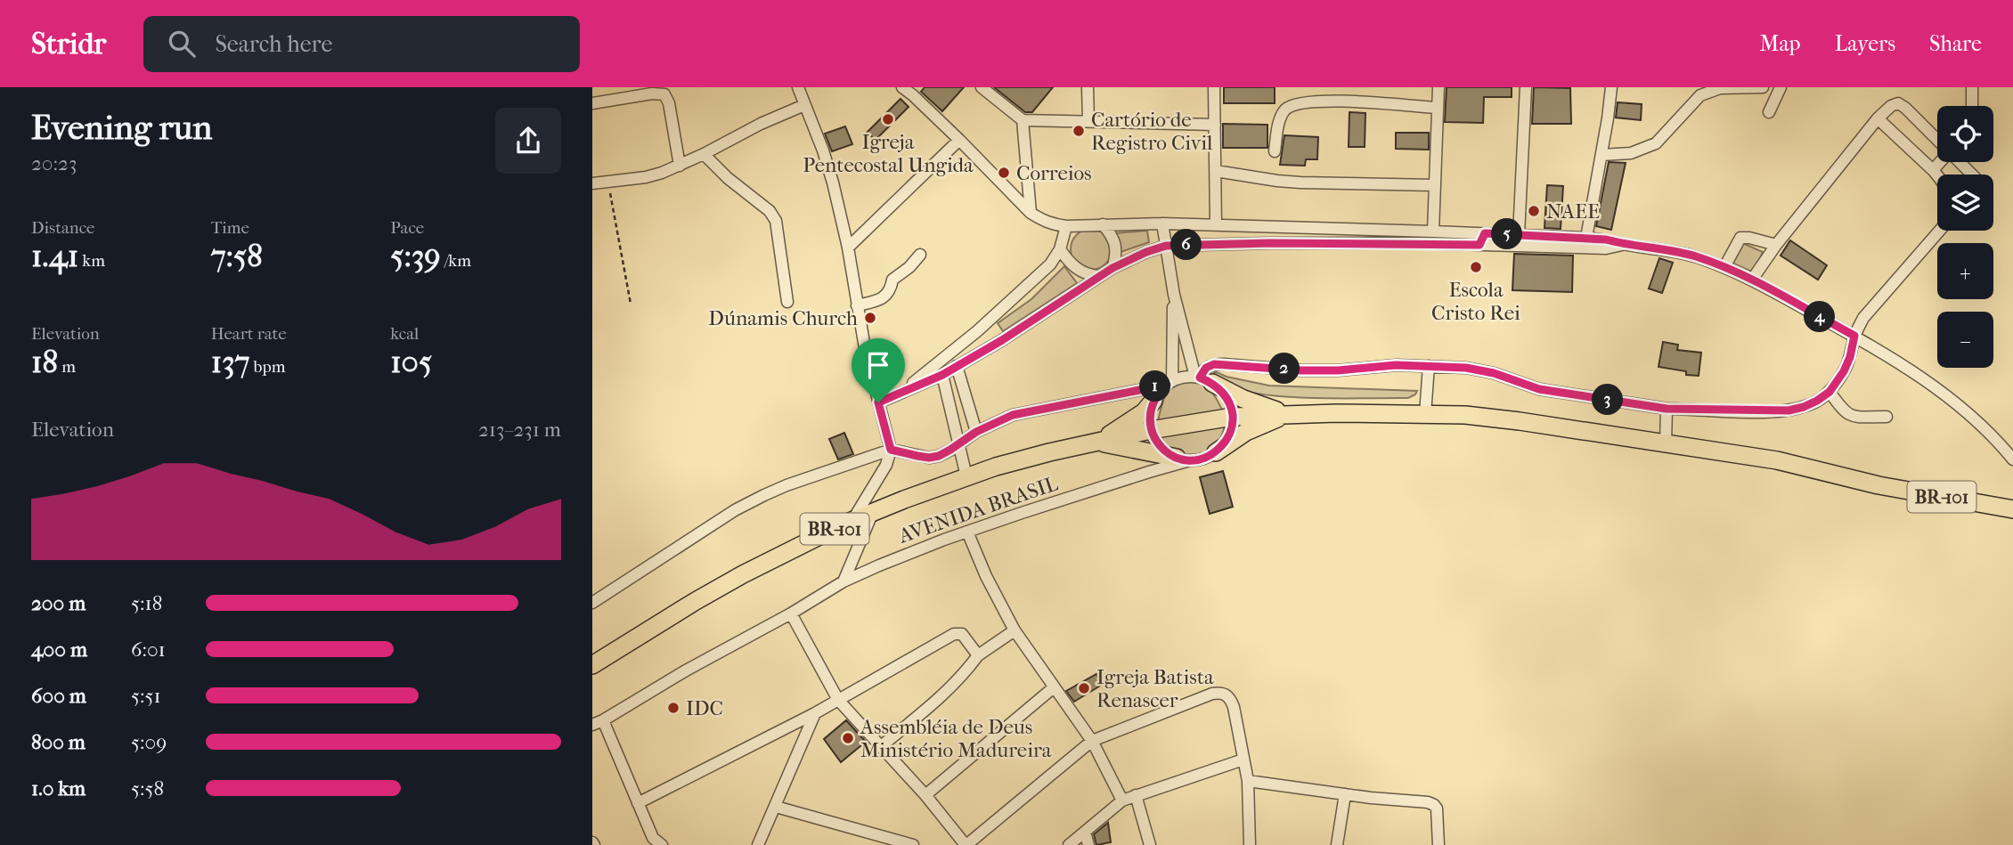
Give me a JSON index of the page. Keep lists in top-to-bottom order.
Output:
{
  "streets": {
    "highway": ["BR-101"],
    "street": ["AVENIDA BRASIL"]
  },
  "places": [
    "Igreja Pentecostal Ungida",
    "Cartório de Registro Civil",
    "Correios",
    "NAEE",
    "Escola Cristo Rei",
    "Dúnamis Church",
    "Igreja Batista Renascer",
    "IDC",
    "Assembléia de Deus Ministério Madureira"
  ],
  "page": {
    "header": "Stridr",
    "search": "Search here",
    "nav": ["Map", "Layers", "Share"],
    "heading": ["Evening run", "20:23"],
    "map_buttons": ["+", "−"],
    "stats": [
      ["Distance", "1.41 km"],
      ["Time", "7:58"],
      ["Pace", "5:39 /km"],
      ["Elevation", "18 m"],
      ["Heart rate", "137 bpm"],
      ["kcal", "105"]
    ],
    "pins": [
      "5",
      "6",
      "4",
      "2",
      "1",
      "3"
    ],
    "chart": ["Elevation", "213–231 m"],
    "list": [
      {
        "name": "200 m",
        "note": "5:18"
      },
      {
        "name": "400 m",
        "note": "6:01"
      },
      {
        "name": "600 m",
        "note": "5:51"
      },
      {
        "name": "800 m",
        "note": "5:09"
      },
      {
        "name": "1.0 km",
        "note": "5:58"
      }
    ]
  }
}
